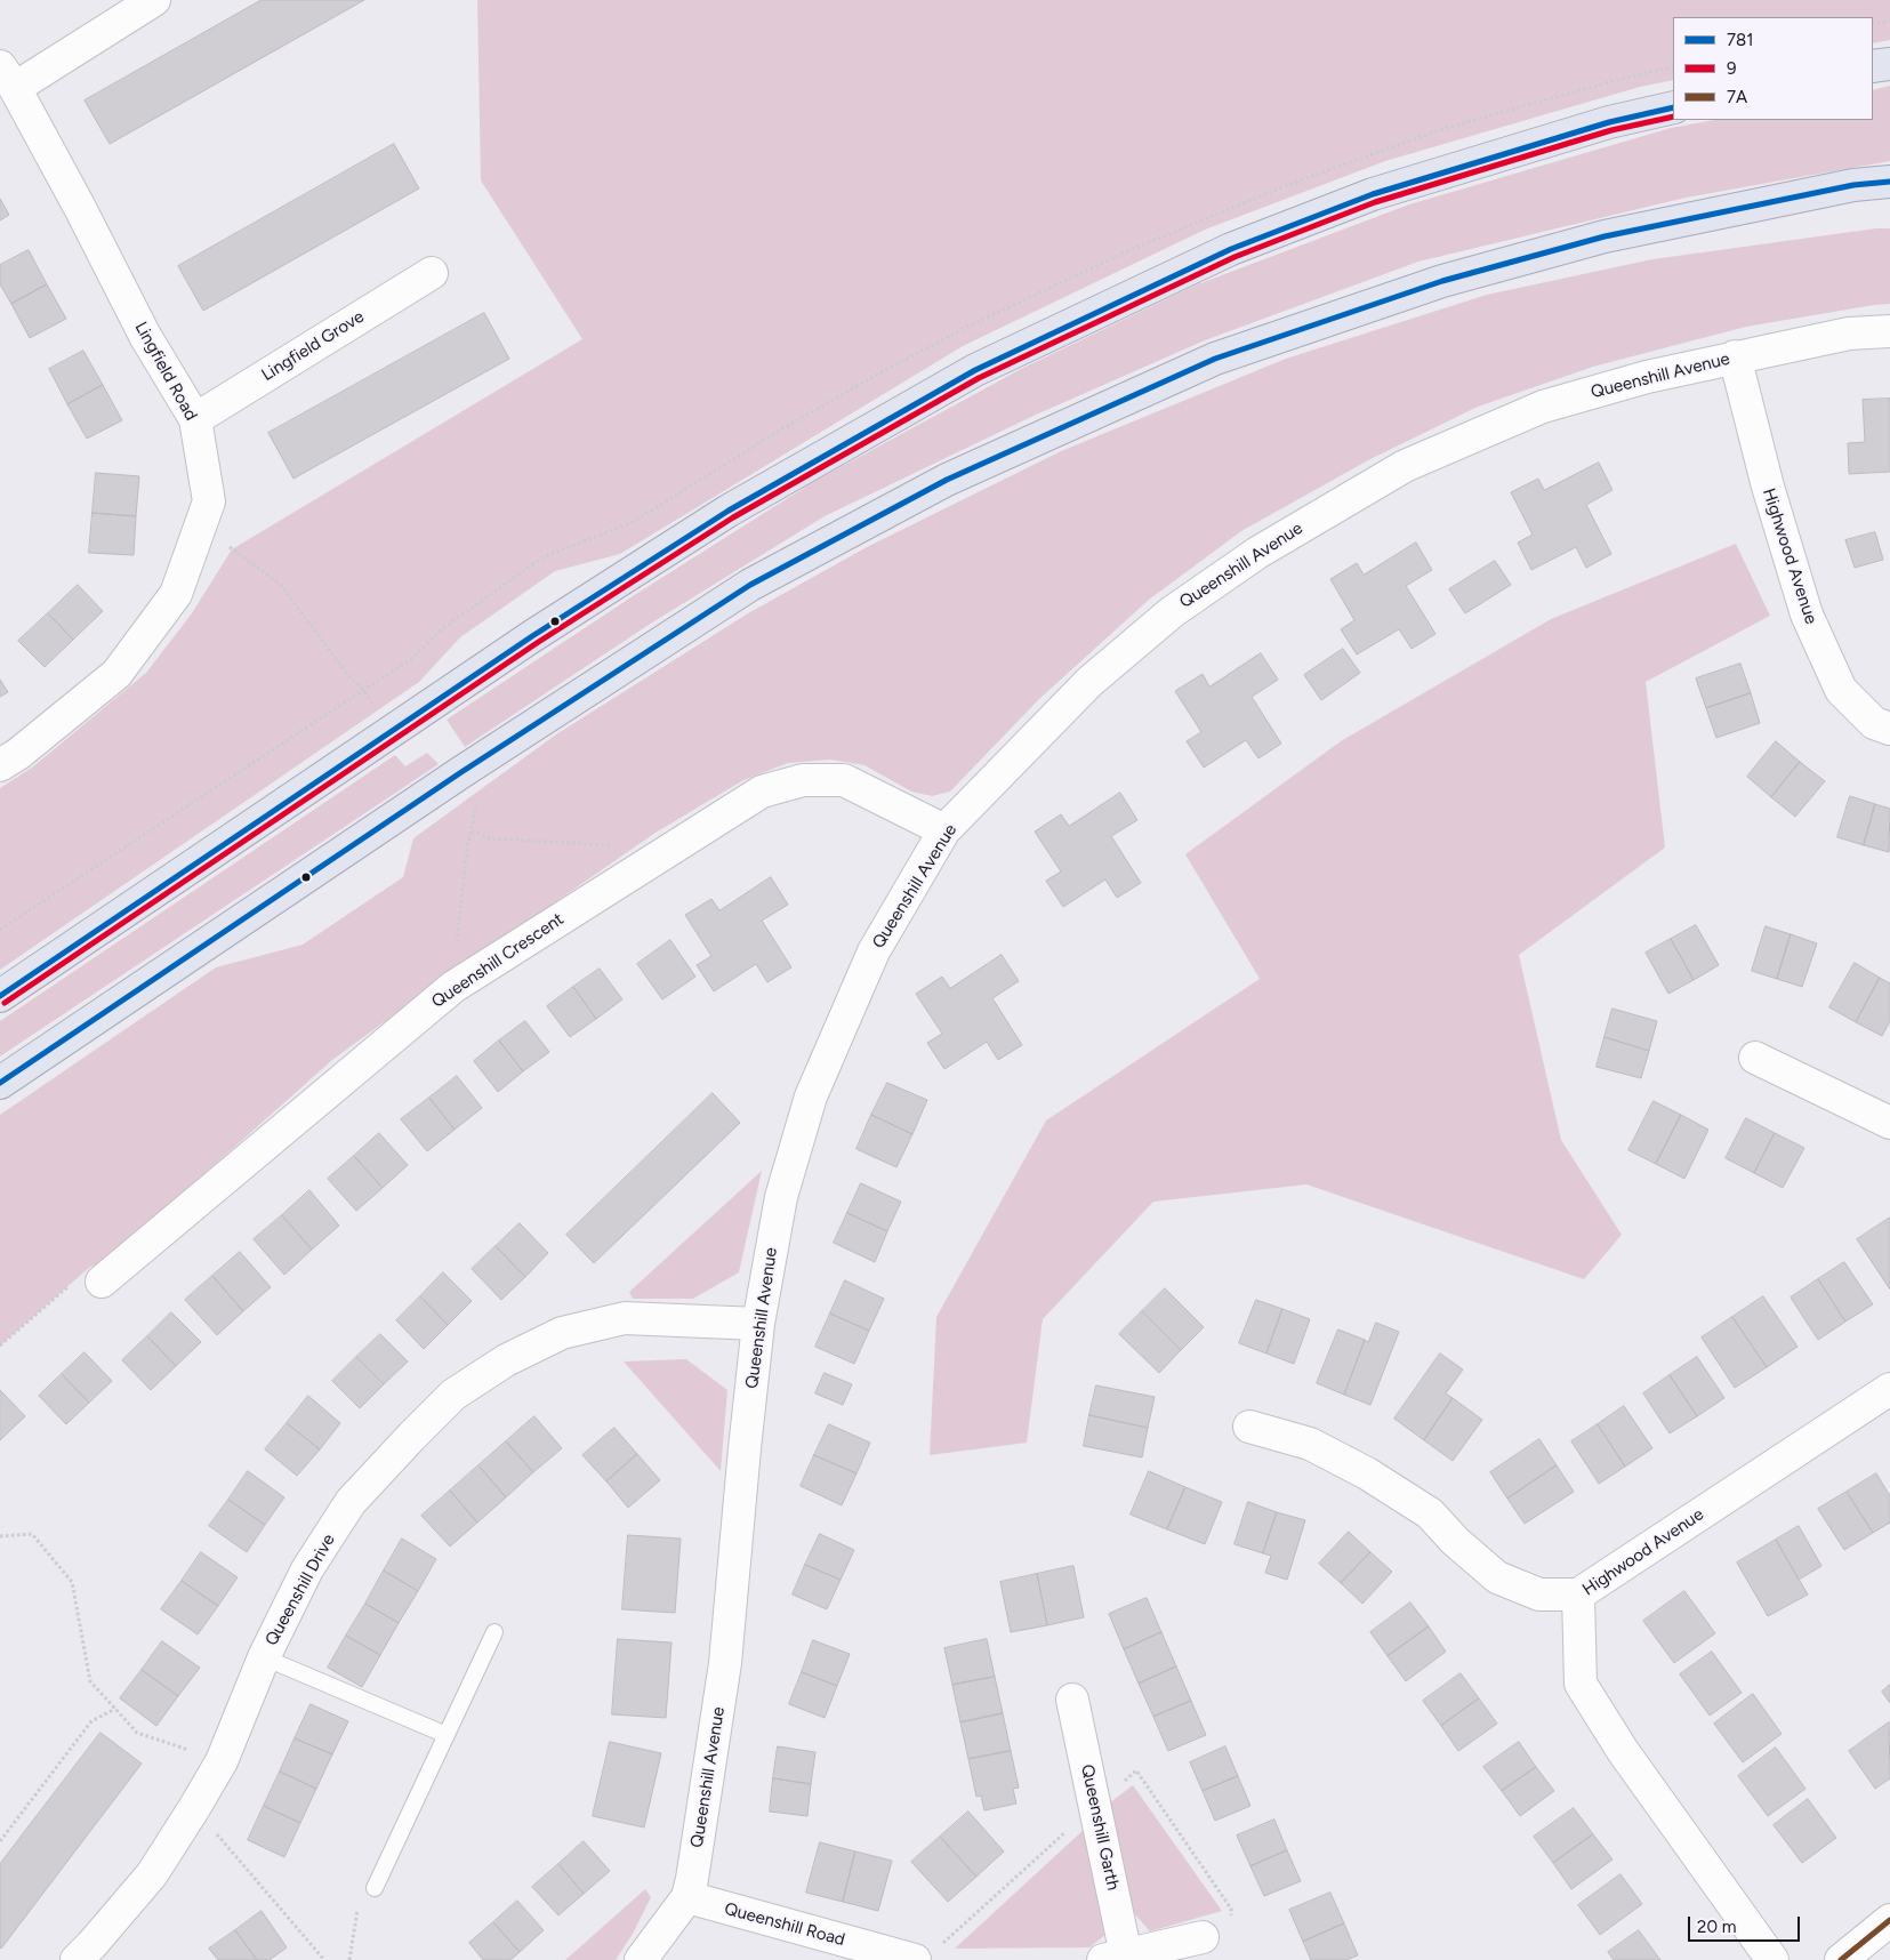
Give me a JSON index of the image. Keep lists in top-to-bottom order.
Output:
{
  "streets": {
    "street": [
      "Lingfield Grove",
      "Lingfield Road",
      "Queenshill Avenue",
      "Highwood Avenue",
      "Queenshill Crescent",
      "Queenshill Drive",
      "Queenshill Garth",
      "Queenshill Road"
    ]
  },
  "crossings": [
    ["Lingfield Grove", "Lingfield Road"],
    ["Queenshill Avenue", "Highwood Avenue"],
    ["Queenshill Avenue", "Queenshill Crescent"],
    ["Queenshill Avenue", "Queenshill Drive"],
    ["Queenshill Avenue", "Queenshill Road"]
  ],
  "lines": ["transit line 781", "transit line 9", "transit line 7A"],
  "legend": ["781", "9", "7A"],
  "scale_bar": "20 m"
}
